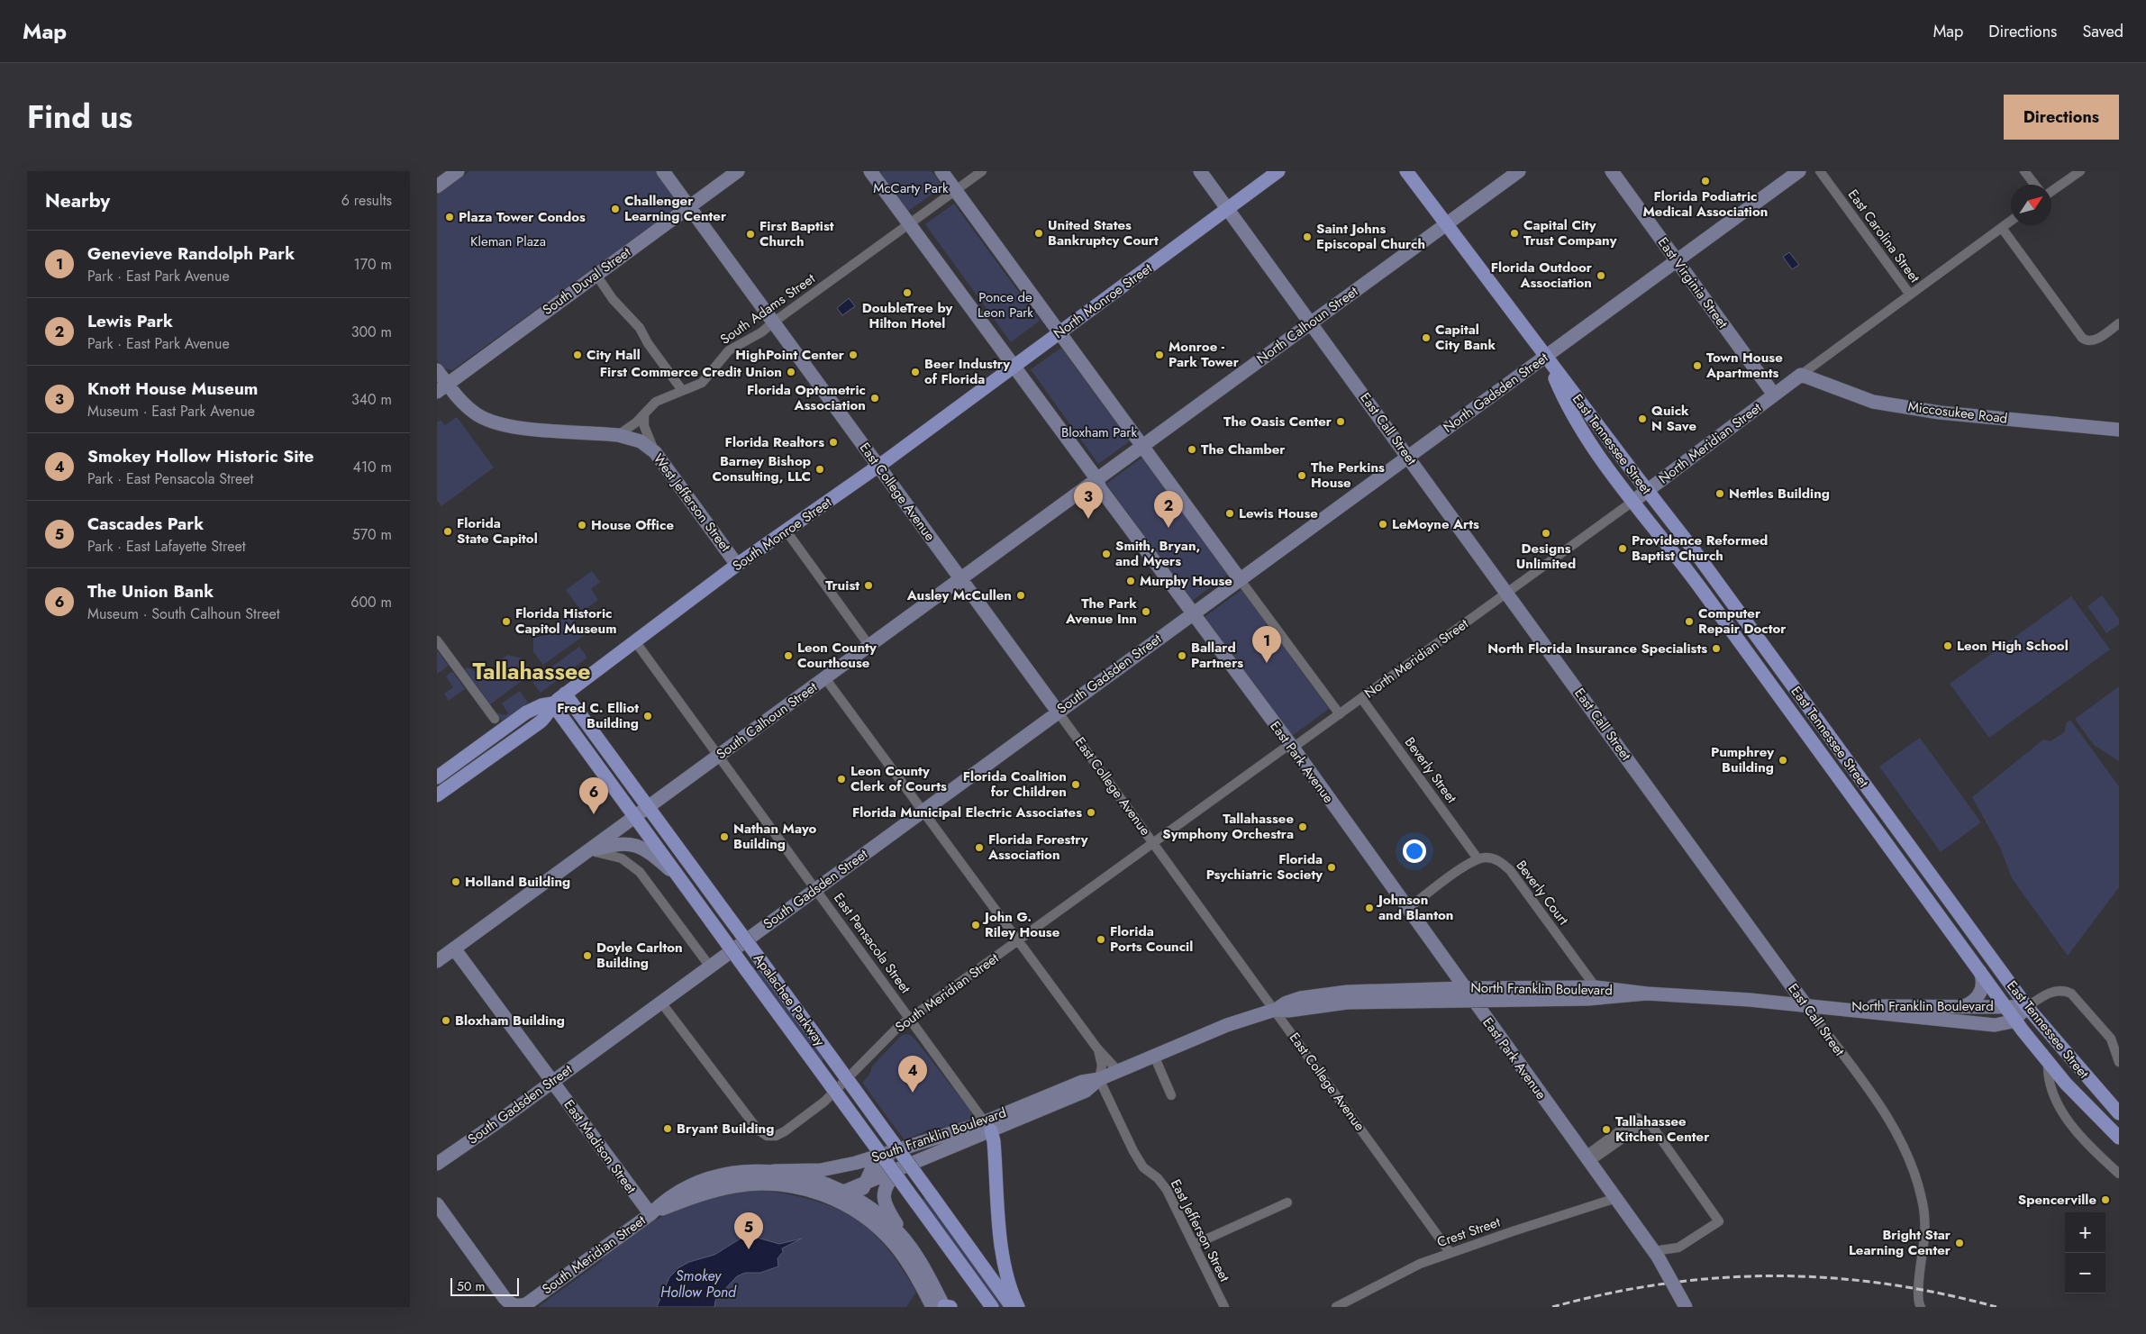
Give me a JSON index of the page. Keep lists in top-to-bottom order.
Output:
{
  "streets": {
    "main road": [
      "North Monroe Street",
      "East Tennessee Street",
      "South Monroe Street",
      "Apalachee Parkway"
    ],
    "street": [
      "East Carolina Street",
      "South Duval Street",
      "East Virginia Street",
      "South Adams Street",
      "North Calhoun Street",
      "North Gadsden Street",
      "Miccosukee Road",
      "East Call Street",
      "North Meridian Street",
      "East College Avenue",
      "West Jefferson Street",
      "South Gadsden Street",
      "South Calhoun Street",
      "East Park Avenue",
      "Beverly Street",
      "Beverly Court",
      "East Pensacola Street",
      "North Franklin Boulevard",
      "South Meridian Street",
      "South Franklin Boulevard",
      "East Madison Street",
      "East Jefferson Street",
      "Crest Street"
    ]
  },
  "crossings": [
    ["East Carolina Street", "North Meridian Street"],
    ["South Duval Street", "East College Avenue"],
    ["South Duval Street", "West Jefferson Street"],
    ["East Virginia Street", "North Gadsden Street"],
    ["East Virginia Street", "North Meridian Street"],
    ["North Monroe Street", "East Call Street"],
    ["North Monroe Street", "South Monroe Street"],
    ["North Monroe Street", "East Park Avenue"],
    ["South Adams Street", "East College Avenue"],
    ["South Adams Street", "West Jefferson Street"],
    ["South Adams Street", "East Park Avenue"],
    ["North Calhoun Street", "East Call Street"],
    ["North Calhoun Street", "East Tennessee Street"],
    ["North Calhoun Street", "South Calhoun Street"],
    ["North Calhoun Street", "East Park Avenue"],
    ["North Gadsden Street", "East Call Street"],
    ["North Gadsden Street", "East Tennessee Street"],
    ["North Gadsden Street", "South Gadsden Street"],
    ["North Gadsden Street", "East Park Avenue"],
    ["Miccosukee Road", "North Meridian Street"],
    ["East Call Street", "North Meridian Street"],
    ["East Call Street", "North Franklin Boulevard"],
    ["North Meridian Street", "East Tennessee Street"],
    ["North Meridian Street", "East Park Avenue"],
    ["North Meridian Street", "Beverly Street"],
    ["North Meridian Street", "South Meridian Street"],
    ["East Tennessee Street", "North Franklin Boulevard"],
    ["East College Avenue", "South Monroe Street"],
    ["East College Avenue", "South Gadsden Street"],
    ["East College Avenue", "South Calhoun Street"],
    ["East College Avenue", "South Meridian Street"],
    ["East College Avenue", "South Franklin Boulevard"],
    ["East College Avenue", "Crest Street"],
    ["West Jefferson Street", "South Monroe Street"],
    ["South Monroe Street", "East Park Avenue"],
    ["South Monroe Street", "East Pensacola Street"],
    ["South Monroe Street", "Apalachee Parkway"],
    ["South Gadsden Street", "East Park Avenue"],
    ["South Gadsden Street", "East Pensacola Street"],
    ["South Gadsden Street", "South Meridian Street"],
    ["South Gadsden Street", "East Madison Street"],
    ["South Gadsden Street", "East Jefferson Street"],
    ["South Calhoun Street", "East Park Avenue"],
    ["South Calhoun Street", "East Pensacola Street"],
    ["South Calhoun Street", "Apalachee Parkway"],
    ["South Calhoun Street", "East Madison Street"],
    ["South Calhoun Street", "East Jefferson Street"],
    ["East Park Avenue", "North Franklin Boulevard"],
    ["East Park Avenue", "South Meridian Street"],
    ["East Park Avenue", "South Franklin Boulevard"],
    ["East Park Avenue", "Crest Street"],
    ["Beverly Street", "Beverly Court"],
    ["Beverly Court", "North Franklin Boulevard"],
    ["East Pensacola Street", "South Meridian Street"],
    ["East Pensacola Street", "South Franklin Boulevard"],
    ["North Franklin Boulevard", "South Franklin Boulevard"],
    ["South Meridian Street", "East Madison Street"],
    ["South Meridian Street", "East Jefferson Street"],
    ["South Franklin Boulevard", "East Jefferson Street"]
  ],
  "districts": ["Tallahassee"],
  "water": ["Smokey Hollow Pond"],
  "parks": [
    "McCarty Park",
    "Kleman Plaza",
    "Ponce de Leon Park",
    "Bloxham Park"
  ],
  "places": [
    "Florida Podiatric Medical Association",
    "Challenger Learning Center",
    "Plaza Tower Condos",
    "United States Bankruptcy Court",
    "Capital City Trust Company",
    "First Baptist Church",
    "Saint Johns Episcopal Church",
    "Florida Outdoor Association",
    "DoubleTree by Hilton Hotel",
    "Capital City Bank",
    "City Hall",
    "HighPoint Center",
    "Monroe - Park Tower",
    "Town House Apartments",
    "First Commerce Credit Union",
    "Beer Industry of Florida",
    "Florida Optometric Association",
    "Quick N Save",
    "The Oasis Center",
    "Florida Realtors",
    "The Chamber",
    "Barney Bishop Consulting, LLC",
    "The Perkins House",
    "Nettles Building",
    "Lewis House",
    "LeMoyne Arts",
    "House Office",
    "Florida State Capitol",
    "Designs Unlimited",
    "Providence Reformed Baptist Church",
    "Smith, Bryan, and Myers",
    "Murphy House",
    "Truist",
    "Ausley McCullen",
    "The Park Avenue Inn",
    "Florida Historic Capitol Museum",
    "Computer Repair Doctor",
    "Leon High School",
    "North Florida Insurance Specialists",
    "Leon County Courthouse",
    "Ballard Partners",
    "Fred C. Elliot Building",
    "Pumphrey Building",
    "Leon County Clerk of Courts",
    "Florida Coalition for Children",
    "Florida Municipal Electric Associates",
    "Tallahassee Symphony Orchestra",
    "Nathan Mayo Building",
    "Florida Forestry Association",
    "Florida Psychiatric Society",
    "Holland Building",
    "Johnson and Blanton",
    "John G. Riley House",
    "Florida Ports Council",
    "Doyle Carlton Building",
    "Bloxham Building",
    "Bryant Building",
    "Tallahassee Kitchen Center",
    "Spencerville",
    "Bright Star Learning Center"
  ],
  "scale_bar": "50 m",
  "north": "top right",
  "page": {
    "header": "Map",
    "nav": ["Map", "Directions", "Saved"],
    "title": "Find us",
    "buttons": "Directions",
    "heading": ["Nearby", "6 results"],
    "list": [
      {
        "mark": "1",
        "name": "Genevieve Randolph Park",
        "note": "Park · East Park Avenue",
        "value": "170 m"
      },
      {
        "mark": "2",
        "name": "Lewis Park",
        "note": "Park · East Park Avenue",
        "value": "300 m"
      },
      {
        "mark": "3",
        "name": "Knott House Museum",
        "note": "Museum · East Park Avenue",
        "value": "340 m"
      },
      {
        "mark": "4",
        "name": "Smokey Hollow Historic Site",
        "note": "Park · East Pensacola Street",
        "value": "410 m"
      },
      {
        "mark": "5",
        "name": "Cascades Park",
        "note": "Park · East Lafayette Street",
        "value": "570 m"
      },
      {
        "mark": "6",
        "name": "The Union Bank",
        "note": "Museum · South Calhoun Street",
        "value": "600 m"
      }
    ],
    "pins": [
      "3",
      "2",
      "1",
      "6",
      "4",
      "5"
    ],
    "map_buttons": ["+", "−"],
    "scale": "50 m"
  }
}
